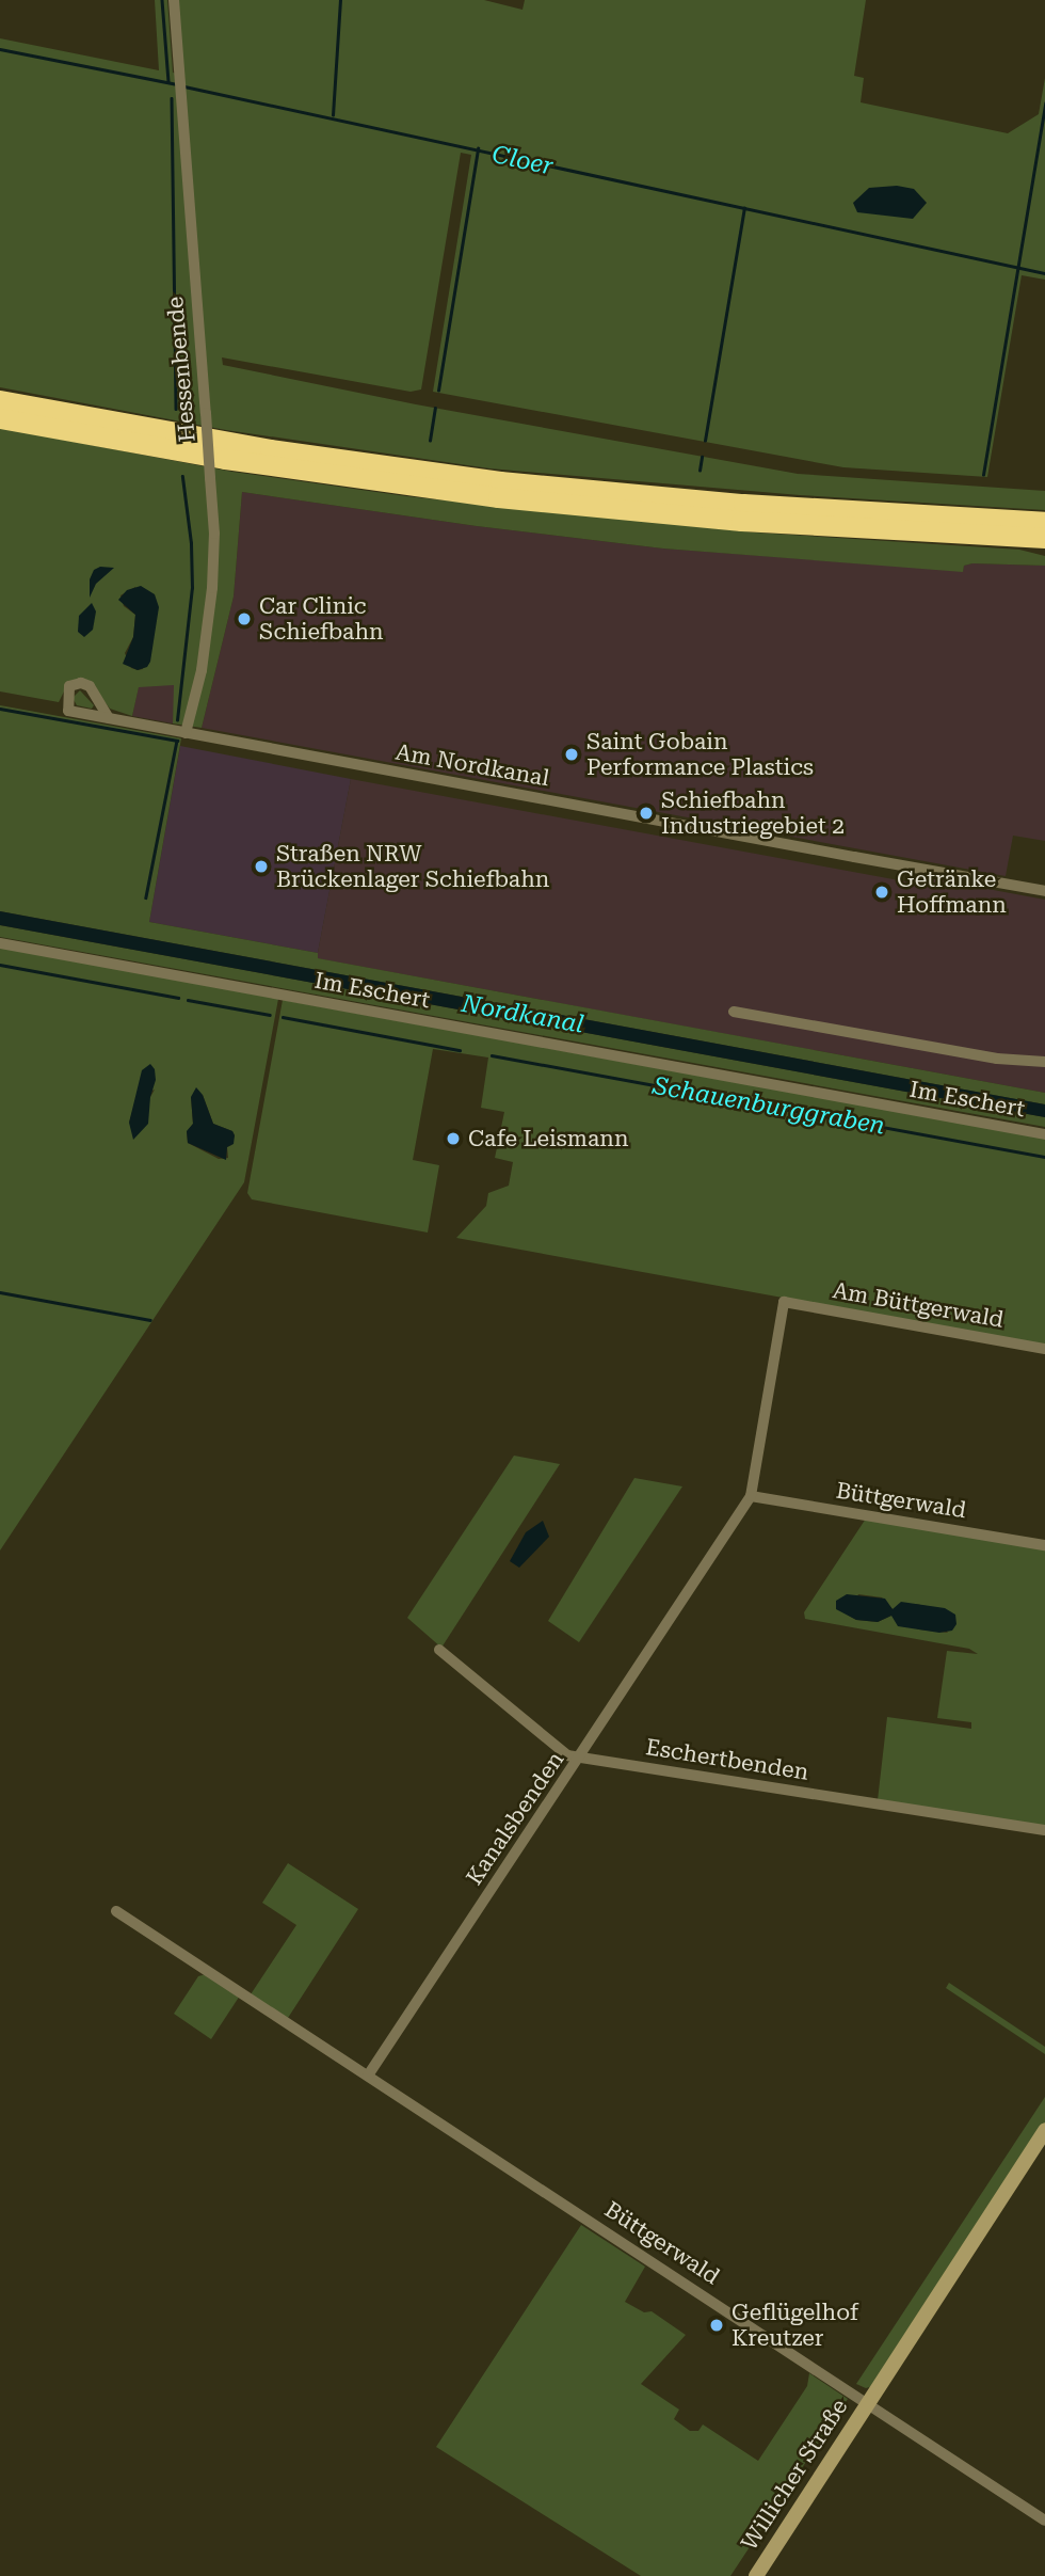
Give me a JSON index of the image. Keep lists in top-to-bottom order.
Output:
{
  "streets": {
    "main road": ["Willicher Straße"],
    "street": [
      "Hessenbende",
      "Am Nordkanal",
      "Im Eschert",
      "Am Büttgerwald",
      "Büttgerwald",
      "Eschertbenden",
      "Kanalsbenden"
    ]
  },
  "crossings": [
    ["Hessenbende", "Am Nordkanal"],
    ["Am Büttgerwald", "Kanalsbenden"],
    ["Büttgerwald", "Kanalsbenden"],
    ["Büttgerwald", "Willicher Straße"],
    ["Eschertbenden", "Kanalsbenden"]
  ],
  "water": ["Cloer", "Nordkanal", "Schauenburggraben"],
  "places": [
    "Car Clinic Schiefbahn",
    "Saint Gobain Performance Plastics",
    "Schiefbahn Industriegebiet 2",
    "Straßen NRW Brückenlager Schiefbahn",
    "Getränke Hoffmann",
    "Cafe Leismann",
    "Geflügelhof Kreutzer"
  ]
}
